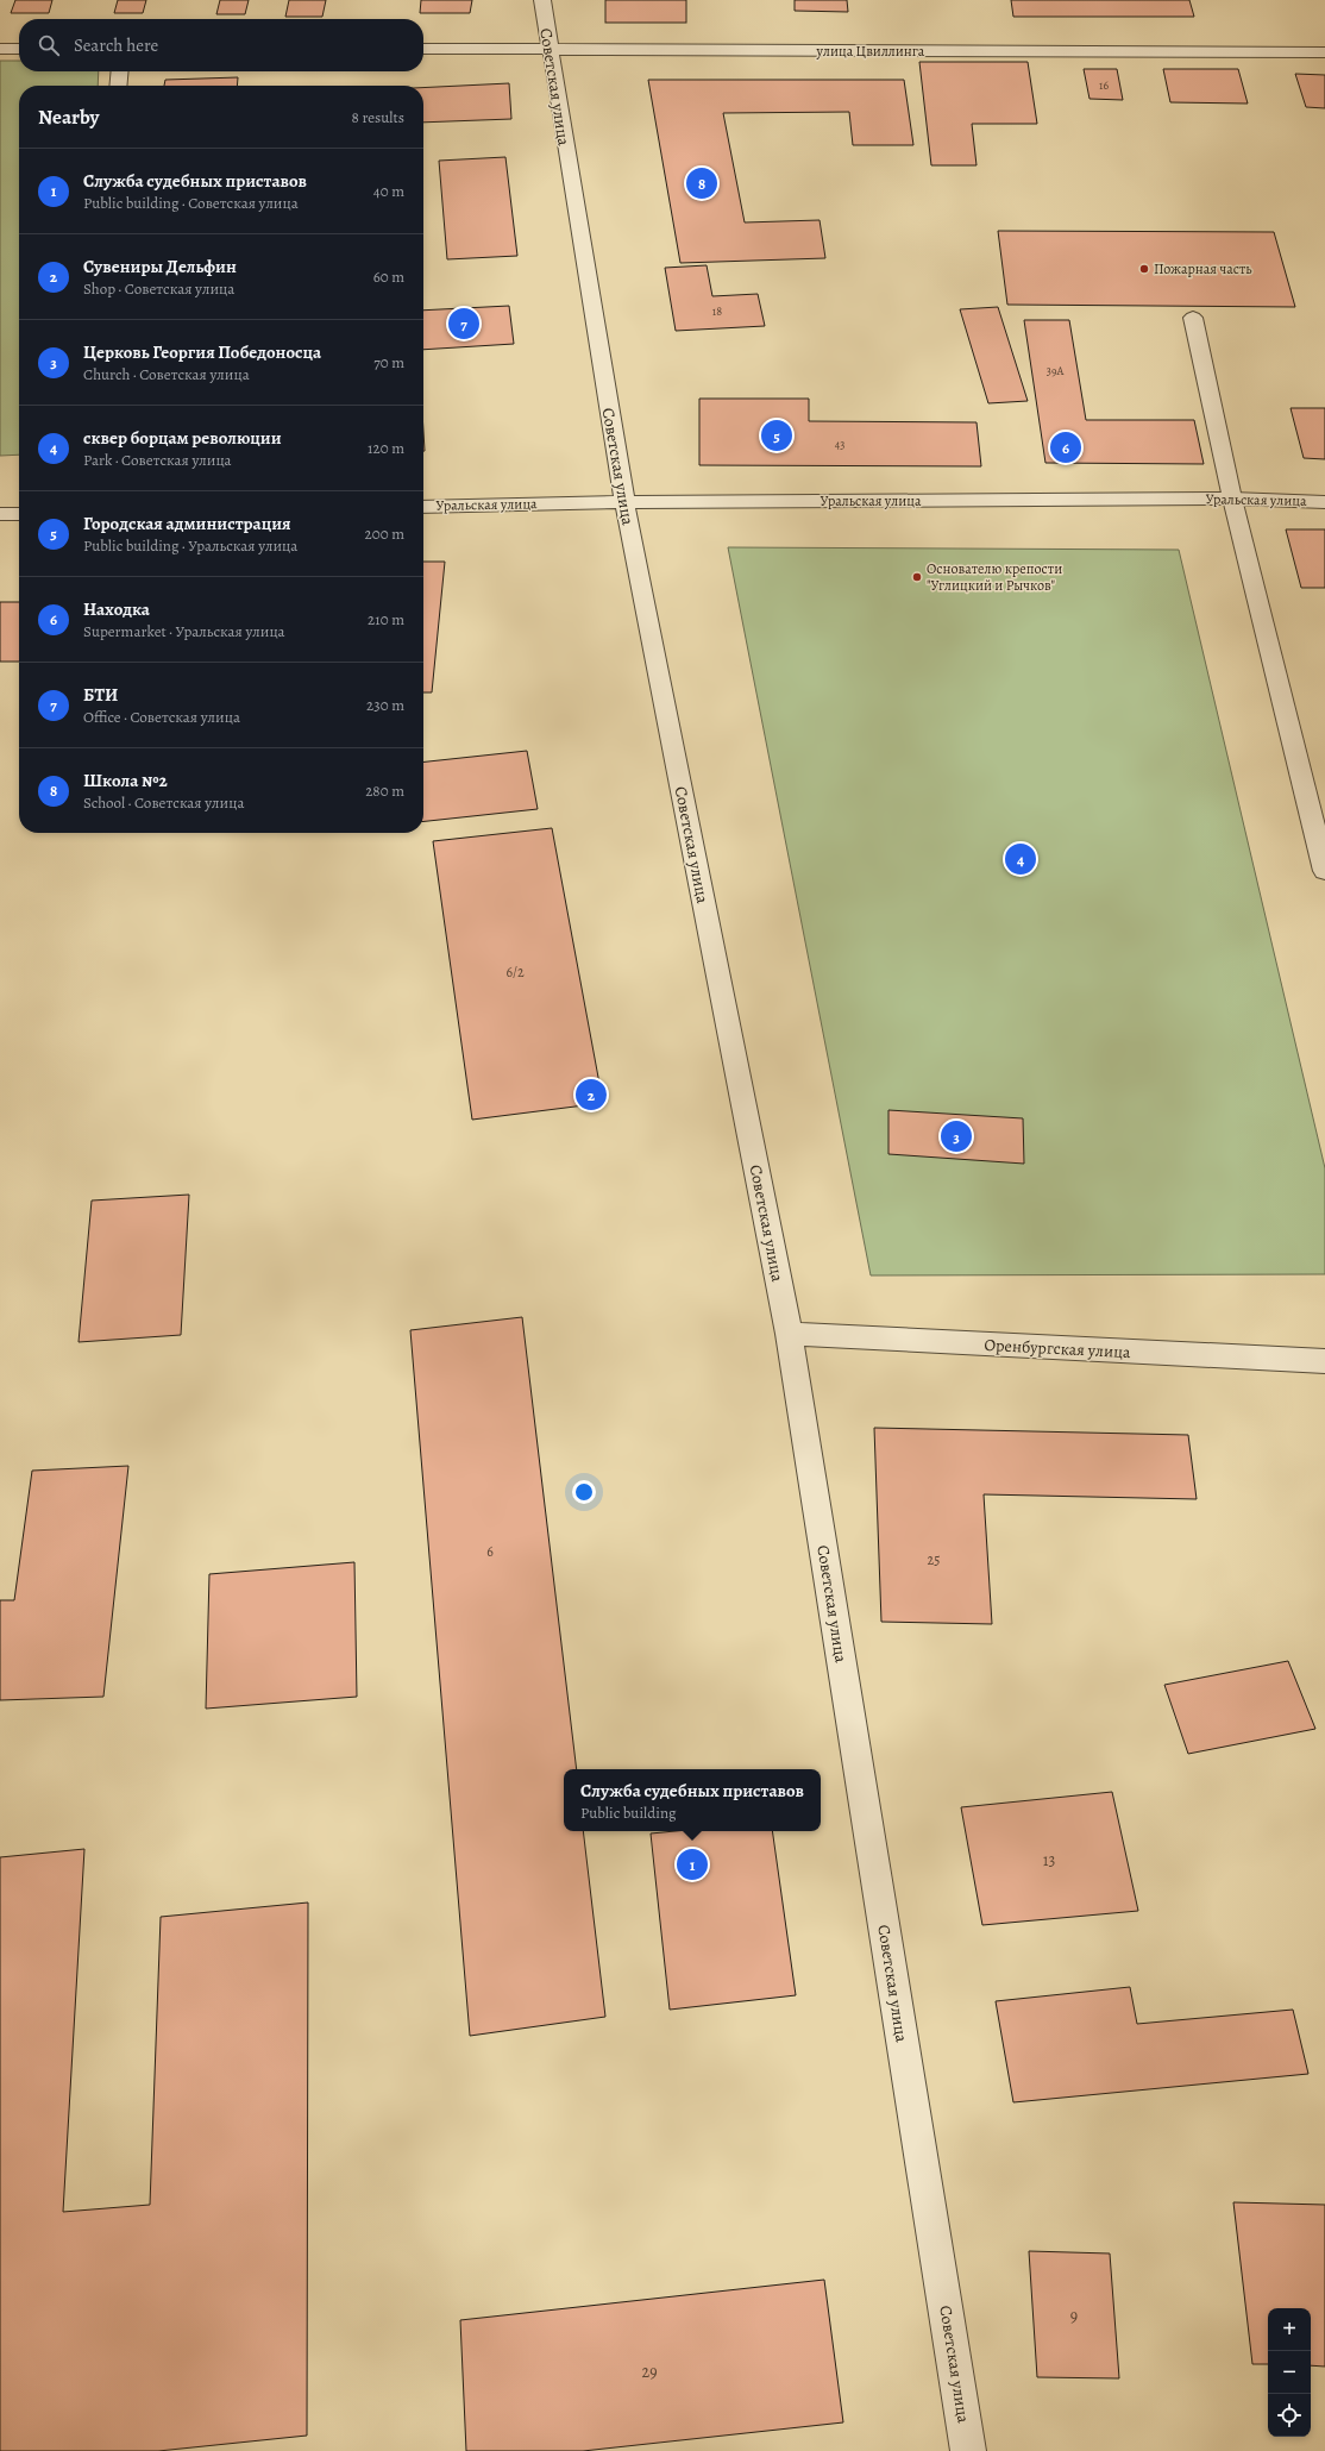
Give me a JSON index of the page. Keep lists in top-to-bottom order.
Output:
{
  "streets": {
    "street": [
      "улица Цвиллинга",
      "Советская улица",
      "Уральская улица",
      "Оренбургская улица"
    ]
  },
  "crossings": [
    ["улица Цвиллинга", "Советская улица"],
    ["Советская улица", "Уральская улица"],
    ["Советская улица", "Оренбургская улица"]
  ],
  "places": ["Пожарная часть", "Основателю крепости \"Углицкий и Рычков\""],
  "house_numbers": [
    "16",
    "18",
    "39А",
    "43",
    "6/2",
    "6",
    "25",
    "13",
    "9",
    "29"
  ],
  "page": {
    "search": "Search here",
    "heading": ["Nearby", "8 results"],
    "list": [
      {
        "mark": "1",
        "name": "Служба судебных приставов",
        "note": "Public building · Советская улица",
        "value": "40 m"
      },
      {
        "mark": "2",
        "name": "Сувениры Дельфин",
        "note": "Shop · Советская улица",
        "value": "60 m"
      },
      {
        "mark": "3",
        "name": "Церковь Георгия Победоносца",
        "note": "Church · Советская улица",
        "value": "70 m"
      },
      {
        "mark": "4",
        "name": "сквер борцам революции",
        "note": "Park · Советская улица",
        "value": "120 m"
      },
      {
        "mark": "5",
        "name": "Городская администрация",
        "note": "Public building · Уральская улица",
        "value": "200 m"
      },
      {
        "mark": "6",
        "name": "Находка",
        "note": "Supermarket · Уральская улица",
        "value": "210 m"
      },
      {
        "mark": "7",
        "name": "БТИ",
        "note": "Office · Советская улица",
        "value": "230 m"
      },
      {
        "mark": "8",
        "name": "Школа №2",
        "note": "School · Советская улица",
        "value": "280 m"
      }
    ],
    "pins": [
      "8",
      "7",
      "5",
      "6",
      "4",
      "2",
      "3",
      "1"
    ],
    "popup": ["Служба судебных приставов", "Public building"],
    "map_buttons": ["+", "−"]
  }
}
